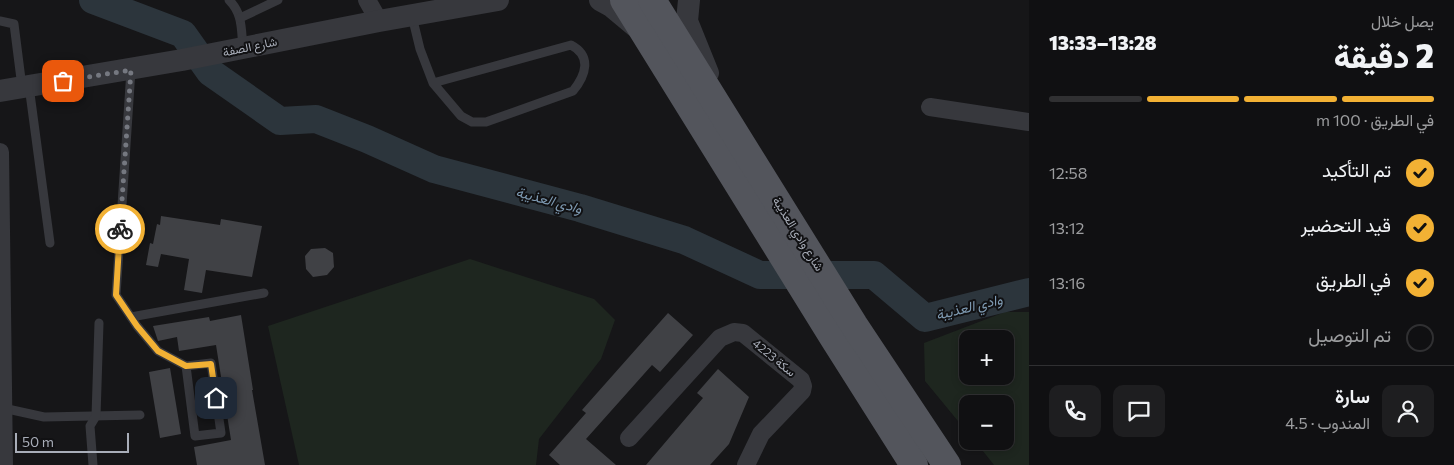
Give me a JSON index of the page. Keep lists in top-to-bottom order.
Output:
{
  "streets": {
    "main road": ["شارع وادي العذيبة"],
    "street": ["شارع الصفة", "سكة 4223"]
  },
  "water": ["وادي العذيبة"],
  "scale_bar": "50 m",
  "page": {
    "heading": ["2 دقيقة", "يصل خلال", "13:28–13:33"],
    "panel": ["سارة", "المندوب · 4.5"],
    "bar": "في الطريق · 100 m",
    "list": [
      ["تم التأكيد", "12:58"],
      ["قيد التحضير", "13:12"],
      ["في الطريق", "13:16"],
      "تم التوصيل"
    ],
    "map_buttons": ["+", "−"],
    "scale": "50 m"
  }
}
